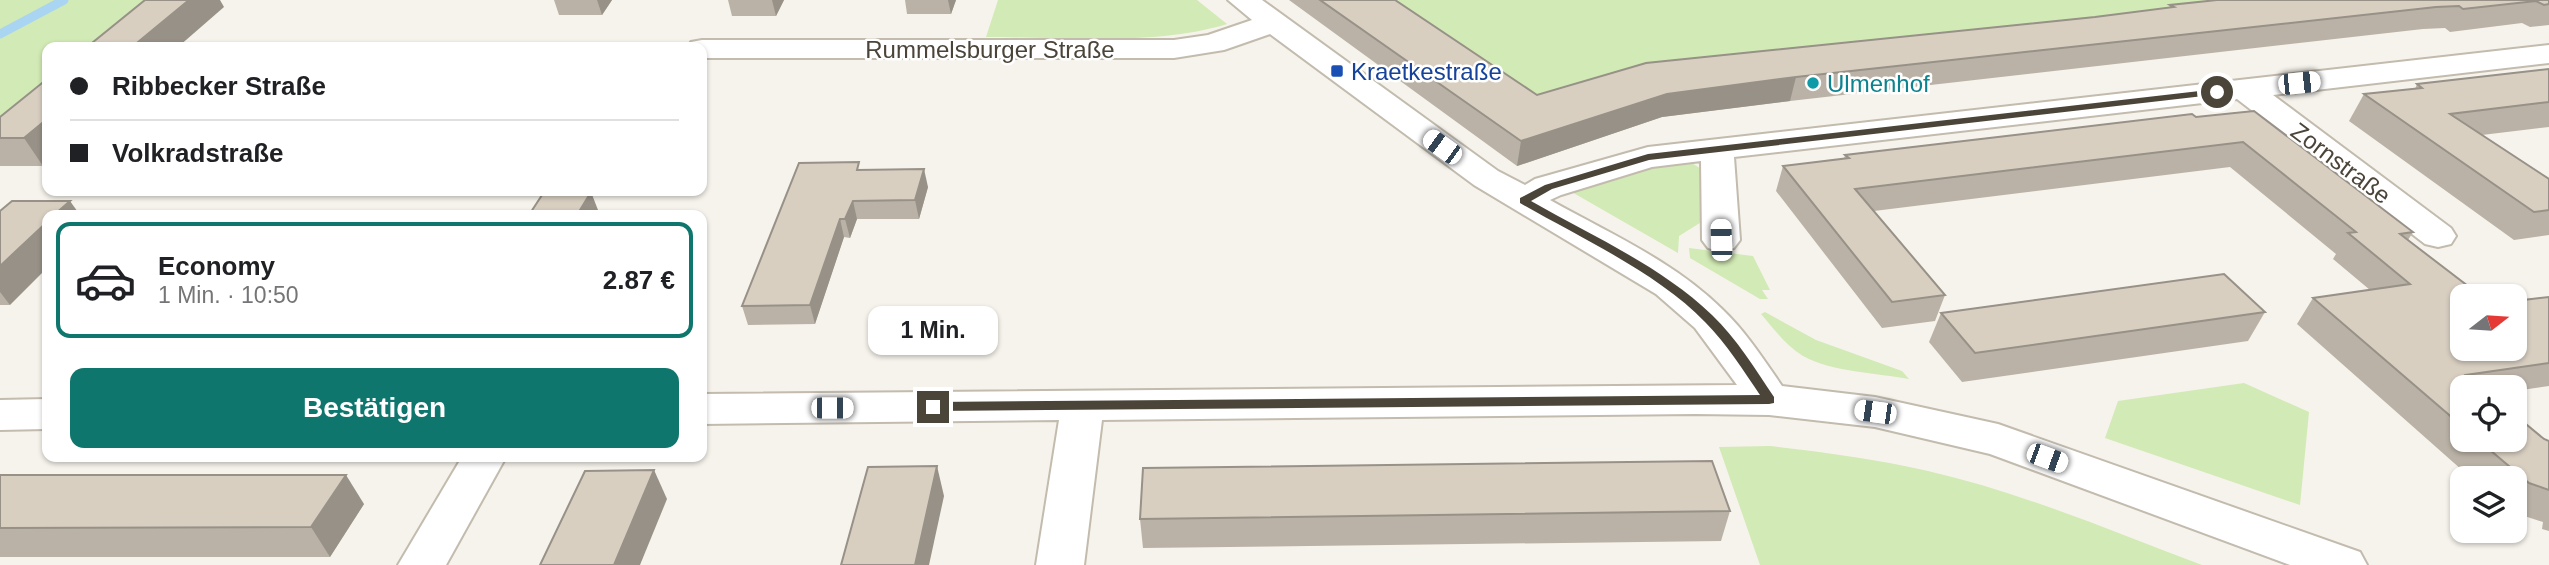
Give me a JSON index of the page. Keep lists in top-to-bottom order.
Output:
{
  "streets": {
    "street": ["Rummelsburger Straße", "Zornstraße"]
  },
  "places": {
    "transit": ["Kraetkestraße"],
    "other": ["Ulmenhof"]
  },
  "north": "right",
  "page": {
    "banner": ["Ribbecker Straße", "Volkradstraße"],
    "list": [
      {
        "name": "Economy",
        "note": "1 Min. · 10:50",
        "value": "2.87 €"
      }
    ],
    "bubble": "1 Min.",
    "buttons": "Bestätigen"
  }
}
